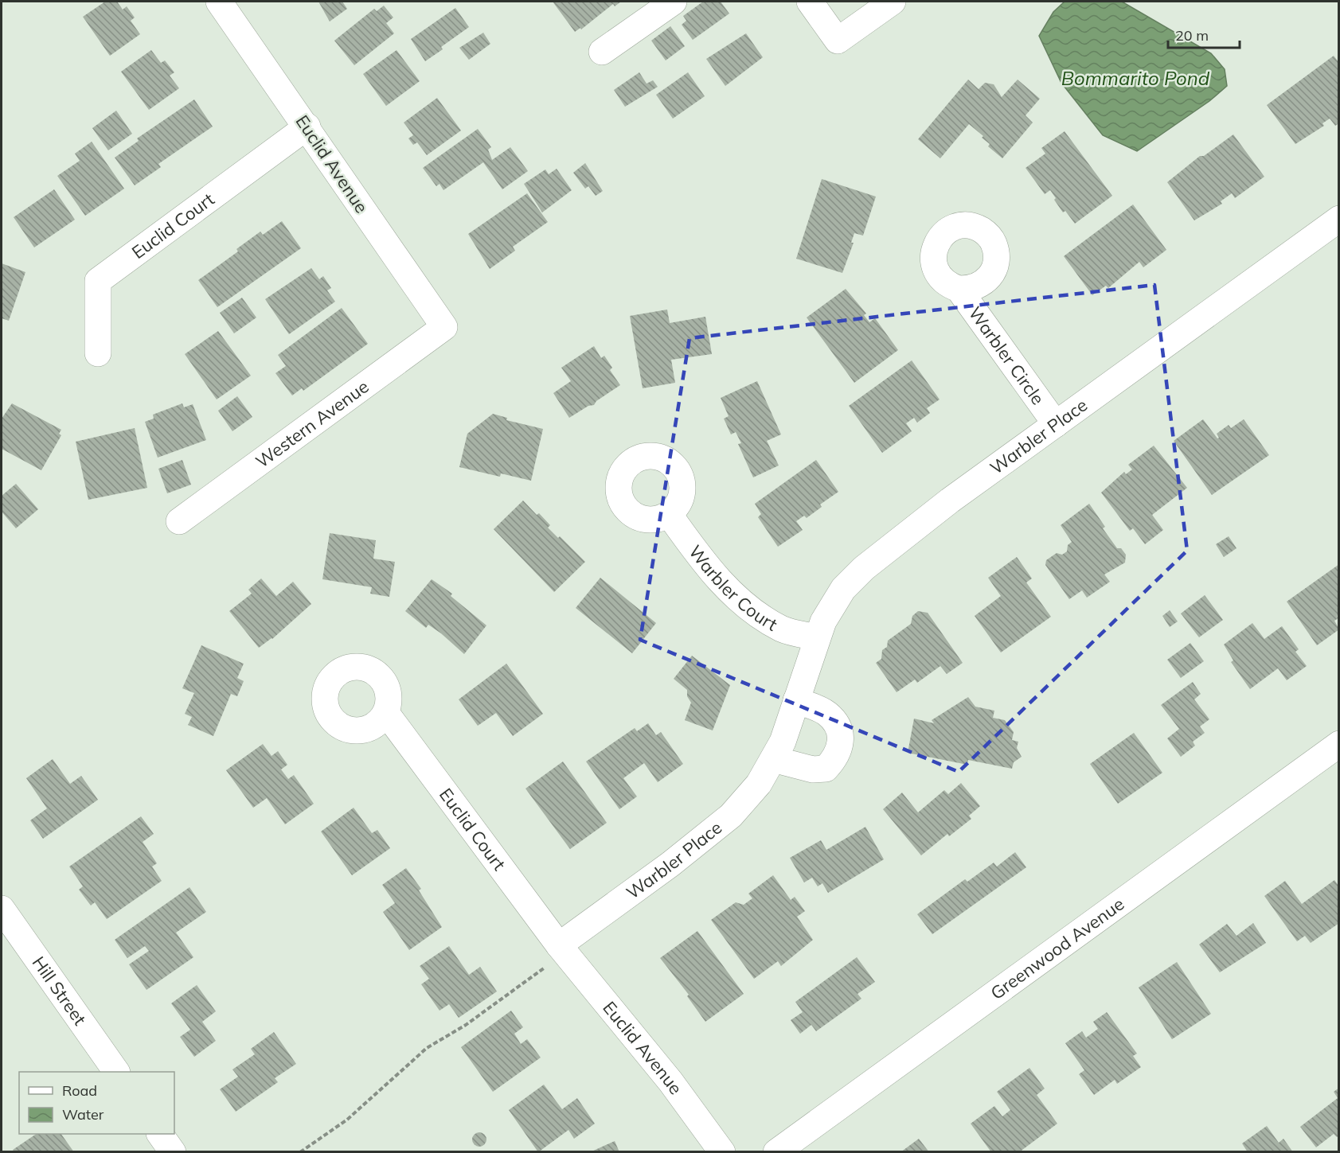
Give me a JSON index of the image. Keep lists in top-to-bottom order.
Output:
{
  "streets": {
    "street": [
      "Euclid Avenue",
      "Euclid Court",
      "Warbler Circle",
      "Western Avenue",
      "Warbler Place",
      "Warbler Court",
      "Greenwood Avenue",
      "Hill Street"
    ]
  },
  "crossings": [
    ["Euclid Avenue", "Euclid Court"],
    ["Euclid Avenue", "Western Avenue"],
    ["Euclid Avenue", "Warbler Place"],
    ["Euclid Court", "Warbler Place"],
    ["Warbler Circle", "Warbler Place"],
    ["Warbler Place", "Warbler Court"]
  ],
  "water": ["Bommarito Pond"],
  "legend": ["Road", "Water"],
  "scale_bar": "20 m"
}
